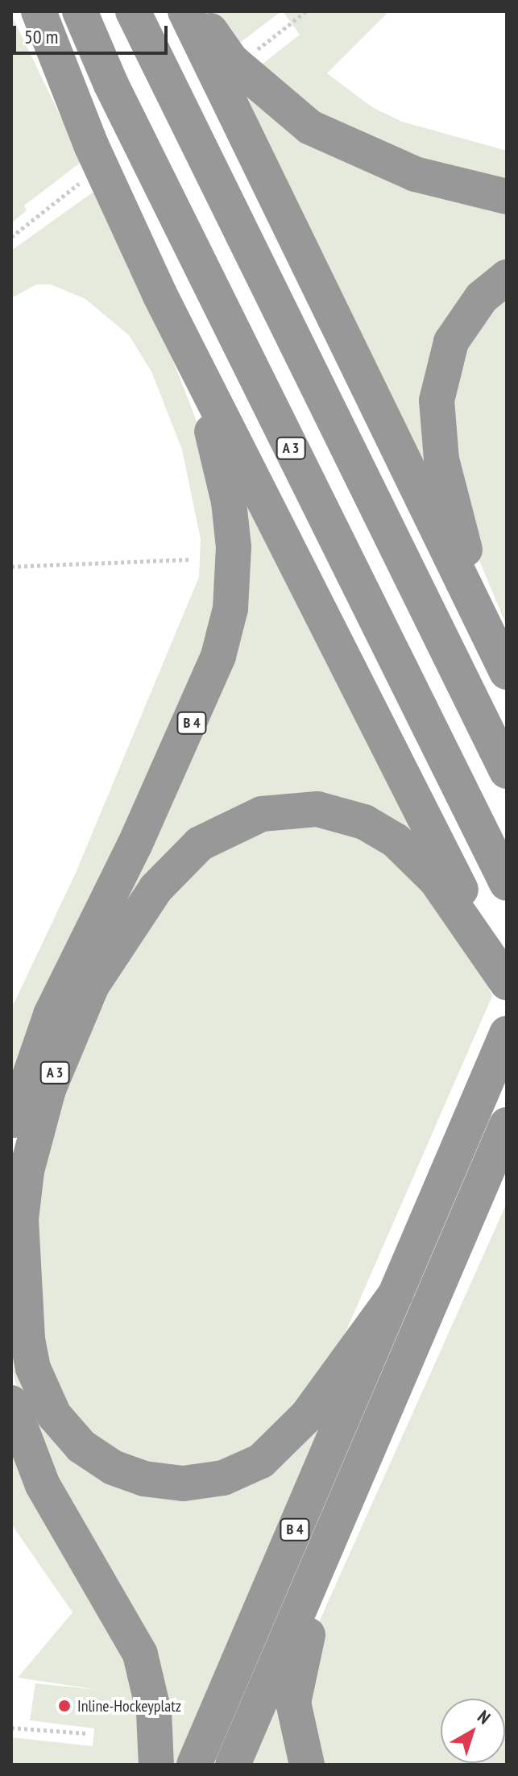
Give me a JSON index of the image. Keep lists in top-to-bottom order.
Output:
{
  "streets": {
    "highway": ["A 3", "B 4"]
  },
  "crossings": [
    ["A 3", "B 4"]
  ],
  "places": ["Inline-Hockeyplatz"],
  "scale_bar": "50 m",
  "north": "top right"
}
